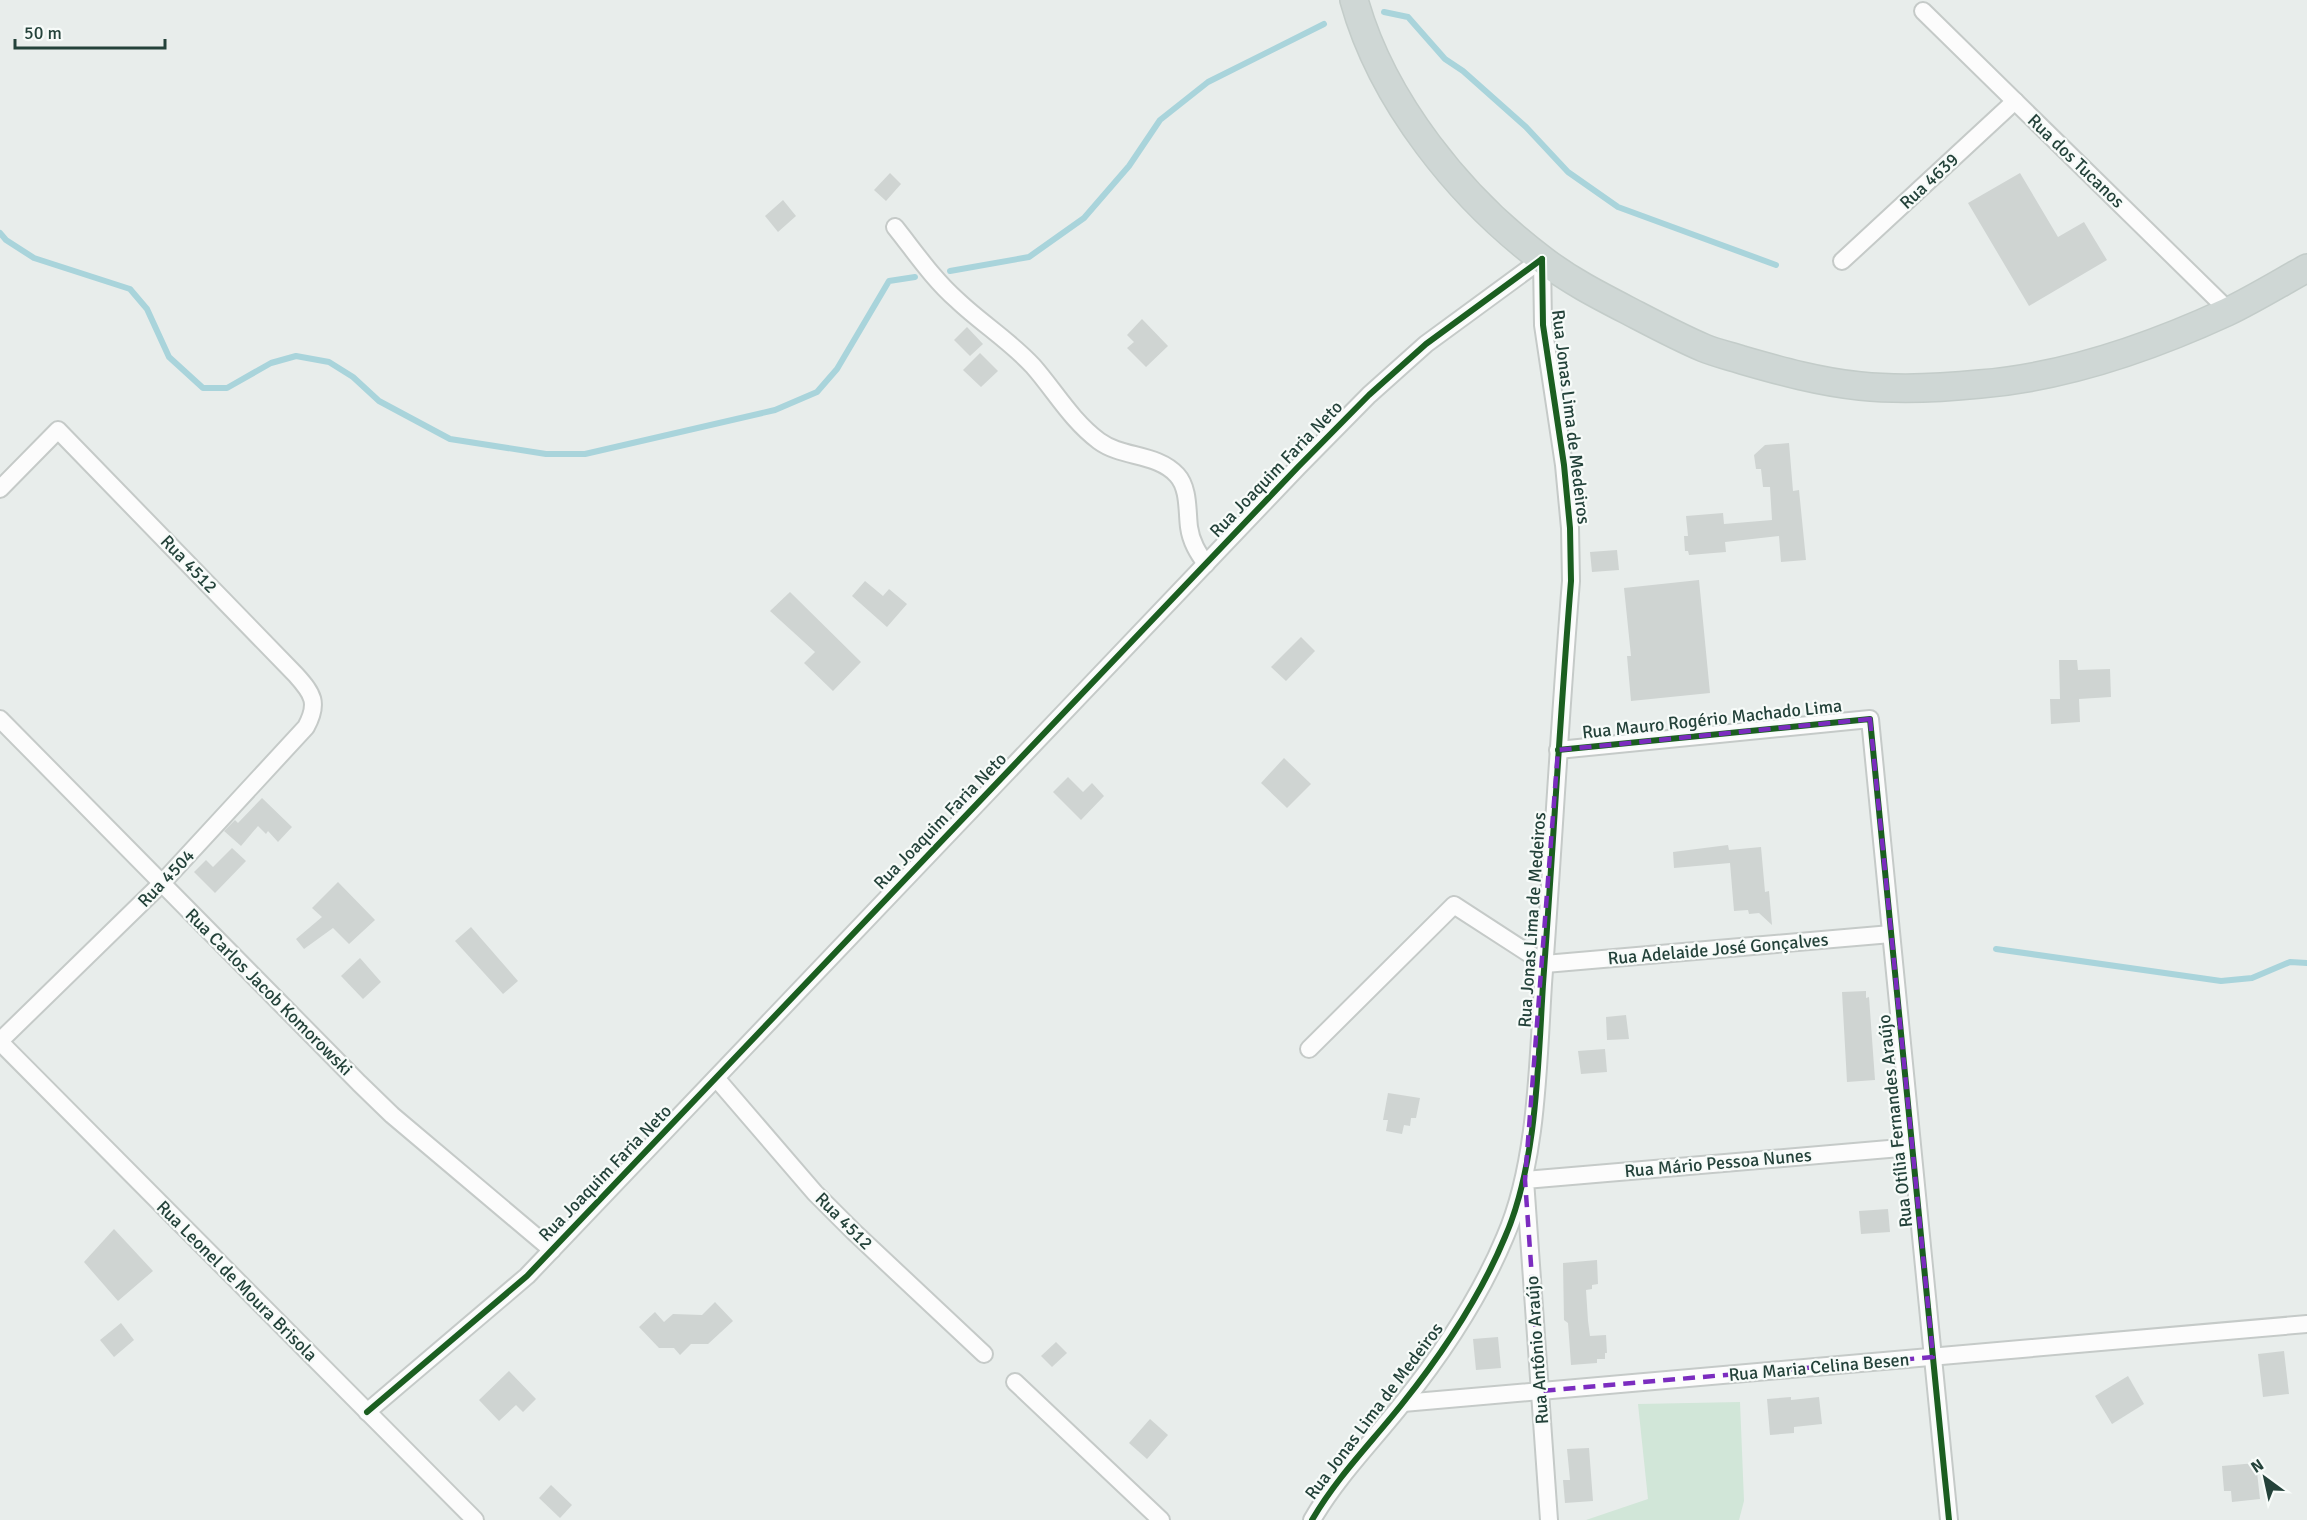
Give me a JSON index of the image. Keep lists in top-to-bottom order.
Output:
{
  "streets": {
    "street": [
      "Rua dos Tucanos",
      "Rua 4639",
      "Rua Jonas Lima de Medeiros",
      "Rua Joaquim Faria Neto",
      "Rua 4512",
      "Rua Mauro Rogério Machado Lima",
      "Rua 4504",
      "Rua Adelaide José Gonçalves",
      "Rua Carlos Jacob Komorowski",
      "Rua Otília Fernandes Araújo",
      "Rua Mário Pessoa Nunes",
      "Rua Leonel de Moura Brisola",
      "Rua Antônio Araújo",
      "Rua Maria Celina Besen"
    ]
  },
  "crossings": [
    ["Rua dos Tucanos", "Rua 4639"],
    ["Rua Jonas Lima de Medeiros", "Rua Joaquim Faria Neto"],
    ["Rua Jonas Lima de Medeiros", "Rua Mauro Rogério Machado Lima"],
    ["Rua Jonas Lima de Medeiros", "Rua Adelaide José Gonçalves"],
    ["Rua Jonas Lima de Medeiros", "Rua Mário Pessoa Nunes"],
    ["Rua Jonas Lima de Medeiros", "Rua Antônio Araújo"],
    ["Rua Jonas Lima de Medeiros", "Rua Maria Celina Besen"],
    ["Rua Joaquim Faria Neto", "Rua 4512"],
    ["Rua Joaquim Faria Neto", "Rua Carlos Jacob Komorowski"],
    ["Rua Joaquim Faria Neto", "Rua Leonel de Moura Brisola"],
    ["Rua 4512", "Rua 4504"],
    ["Rua Mauro Rogério Machado Lima", "Rua Otília Fernandes Araújo"],
    ["Rua 4504", "Rua Carlos Jacob Komorowski"],
    ["Rua 4504", "Rua Leonel de Moura Brisola"],
    ["Rua Adelaide José Gonçalves", "Rua Otília Fernandes Araújo"],
    ["Rua Otília Fernandes Araújo", "Rua Mário Pessoa Nunes"],
    ["Rua Otília Fernandes Araújo", "Rua Maria Celina Besen"],
    ["Rua Mário Pessoa Nunes", "Rua Antônio Araújo"],
    ["Rua Antônio Araújo", "Rua Maria Celina Besen"]
  ],
  "scale_bar": "50 m",
  "north": "top left"
}
